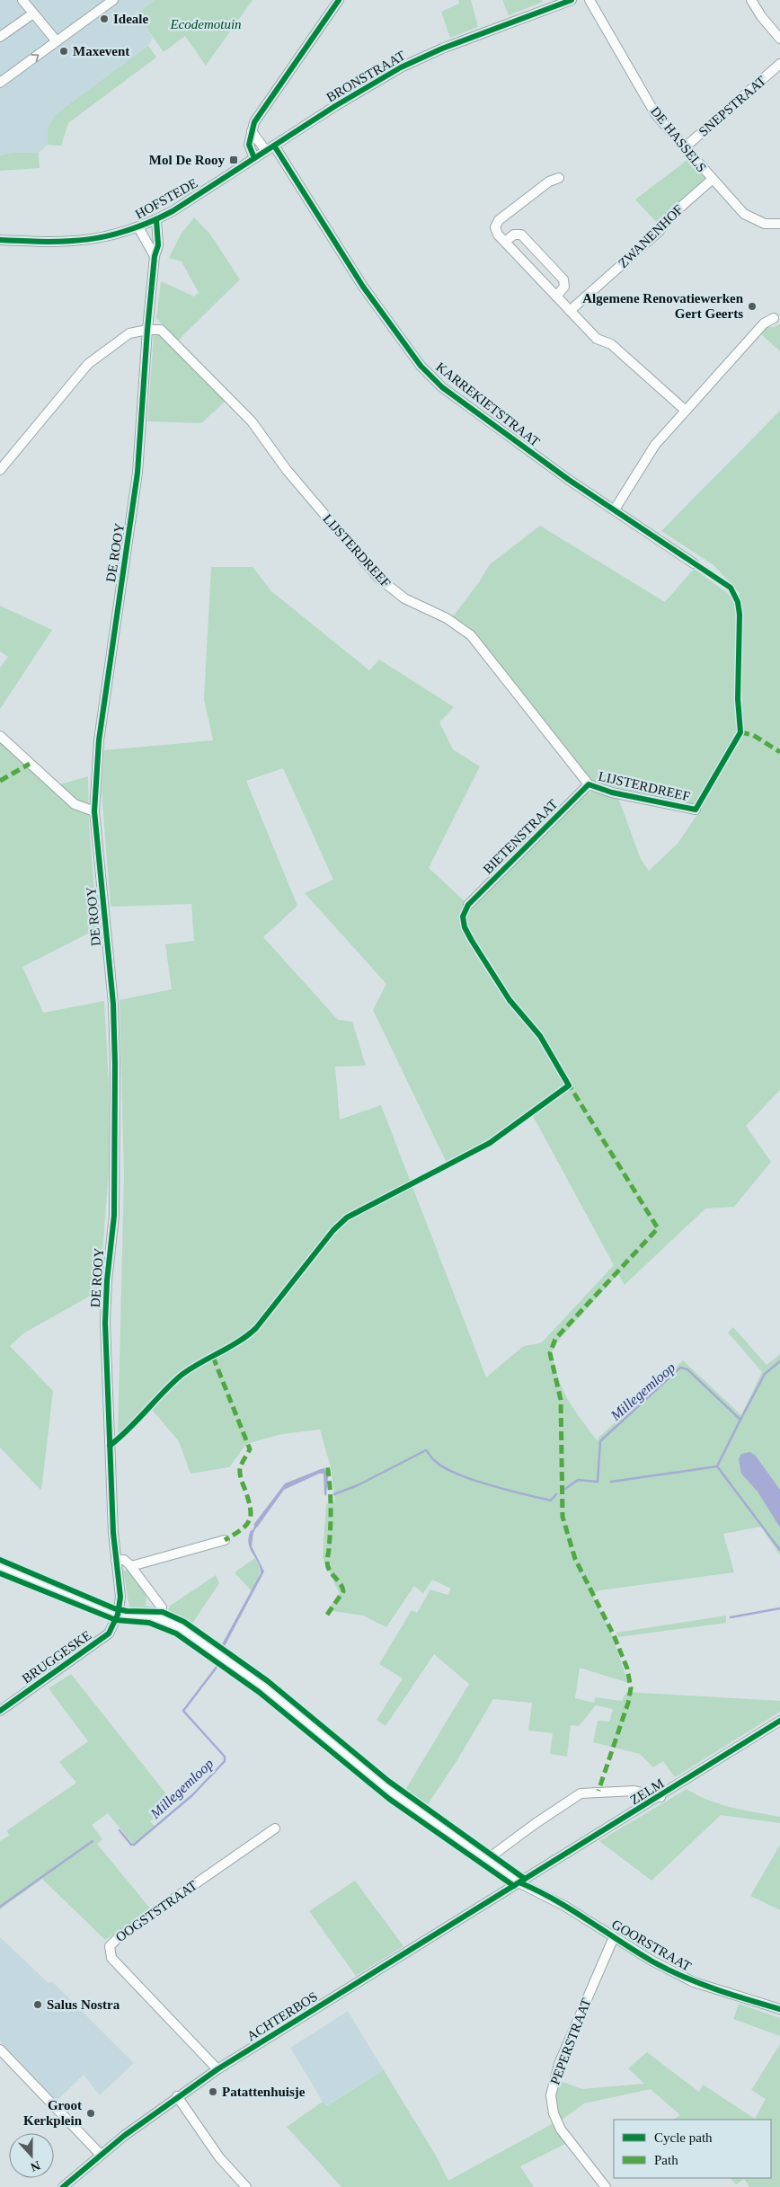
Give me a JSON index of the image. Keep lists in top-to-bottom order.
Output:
{
  "streets": {
    "street": [
      "BRONSTRAAT",
      "SNEPSTRAAT",
      "DE HASSELS",
      "HOFSTEDE",
      "ZWANENHOF",
      "KARREKIETSTRAAT",
      "LIJSTERDREEF",
      "DE ROOY",
      "BIETENSTRAAT",
      "BRUGGESKE",
      "ZELM",
      "OOGSTSTRAAT",
      "GOORSTRAAT",
      "ACHTERBOS",
      "PEPERSTRAAT"
    ]
  },
  "crossings": [
    ["BRONSTRAAT", "HOFSTEDE"],
    ["BRONSTRAAT", "KARREKIETSTRAAT"],
    ["SNEPSTRAAT", "DE HASSELS"],
    ["DE HASSELS", "ZWANENHOF"],
    ["HOFSTEDE", "DE ROOY"],
    ["LIJSTERDREEF", "DE ROOY"],
    ["LIJSTERDREEF", "BIETENSTRAAT"],
    ["DE ROOY", "BRUGGESKE"],
    ["DE ROOY", "GOORSTRAAT"],
    ["BRUGGESKE", "GOORSTRAAT"],
    ["ZELM", "GOORSTRAAT"],
    ["ZELM", "ACHTERBOS"],
    ["OOGSTSTRAAT", "ACHTERBOS"],
    ["GOORSTRAAT", "ACHTERBOS"],
    ["GOORSTRAAT", "PEPERSTRAAT"]
  ],
  "water": ["Millegemloop"],
  "parks": ["Ecodemotuin"],
  "places": {
    "other": [
      "Ideale",
      "Maxevent",
      "Algemene Renovatiewerken Gert Geerts",
      "Salus Nostra",
      "Patattenhuisje",
      "Groot Kerkplein"
    ],
    "transit": ["Mol De Rooy"]
  },
  "legend": ["Cycle path", "Path"],
  "north": "bottom"
}
